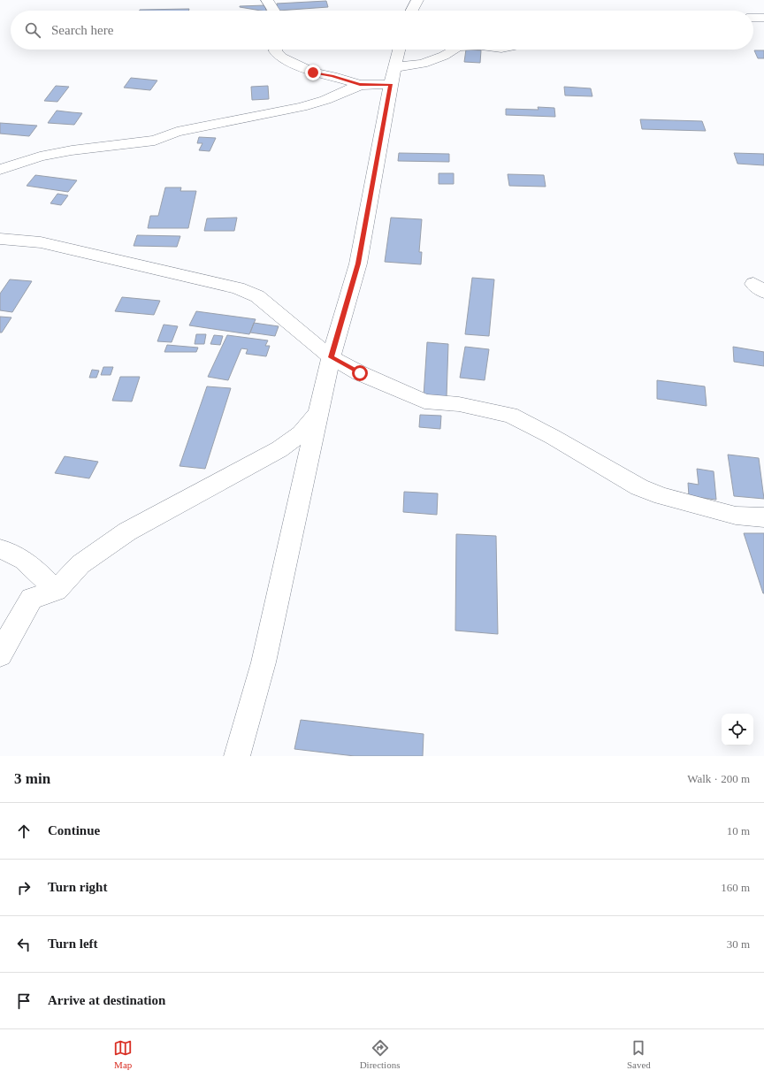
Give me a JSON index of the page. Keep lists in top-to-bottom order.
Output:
{
  "page": {
    "search": "Search here",
    "heading": ["3 min", "Walk · 200 m"],
    "list": [
      ["Continue", "10 m"],
      ["Turn right", "160 m"],
      ["Turn left", "30 m"],
      "Arrive at destination"
    ],
    "nav": ["Map", "Directions", "Saved"]
  }
}
